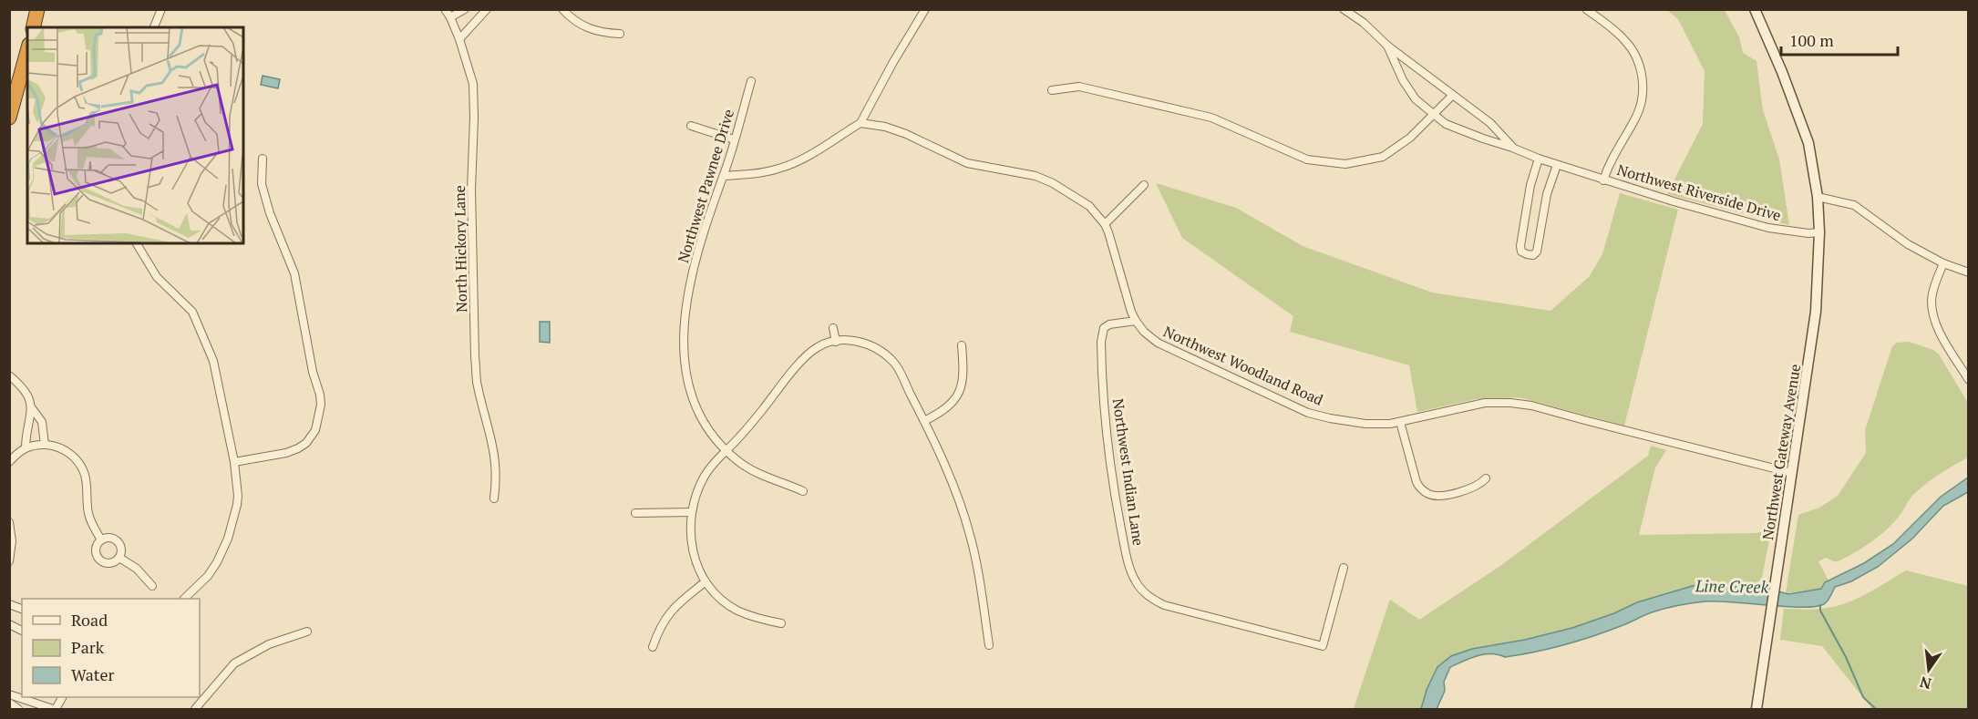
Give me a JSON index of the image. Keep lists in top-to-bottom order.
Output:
{
  "streets": {
    "main road": ["Northwest Gateway Avenue"],
    "street": [
      "Northwest Pawnee Drive",
      "Northwest Riverside Drive",
      "North Hickory Lane",
      "Northwest Woodland Road",
      "Northwest Indian Lane"
    ]
  },
  "crossings": [
    ["Northwest Riverside Drive", "Northwest Gateway Avenue"],
    ["Northwest Woodland Road", "Northwest Gateway Avenue"],
    ["Northwest Woodland Road", "Northwest Indian Lane"]
  ],
  "water": ["Line Creek"],
  "legend": ["Road", "Park", "Water"],
  "scale_bar": "100 m",
  "north": "bottom"
}
